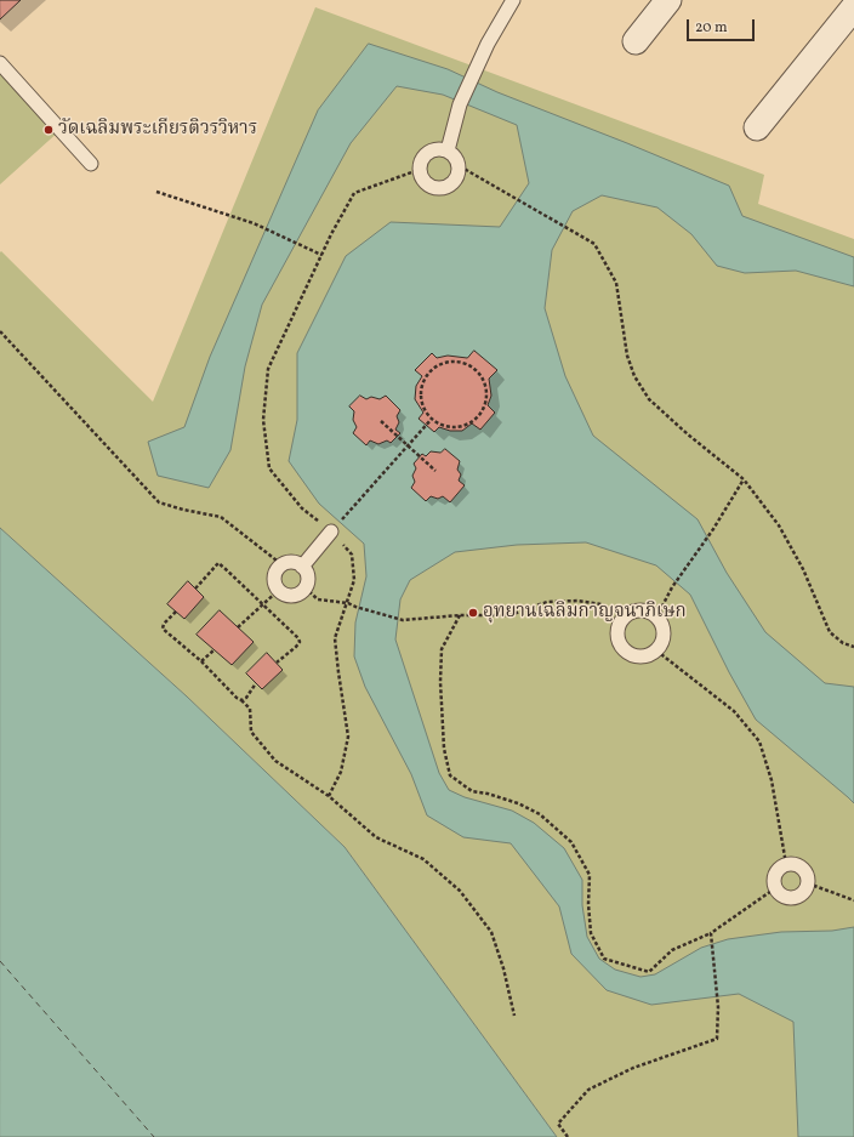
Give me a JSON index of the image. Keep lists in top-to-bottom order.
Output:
{
  "places": ["วัดเฉลิมพระเกียรติวรวิหาร", "อุทยานเฉลิมกาญจนาภิเษก"],
  "scale_bar": "20 m"
}
